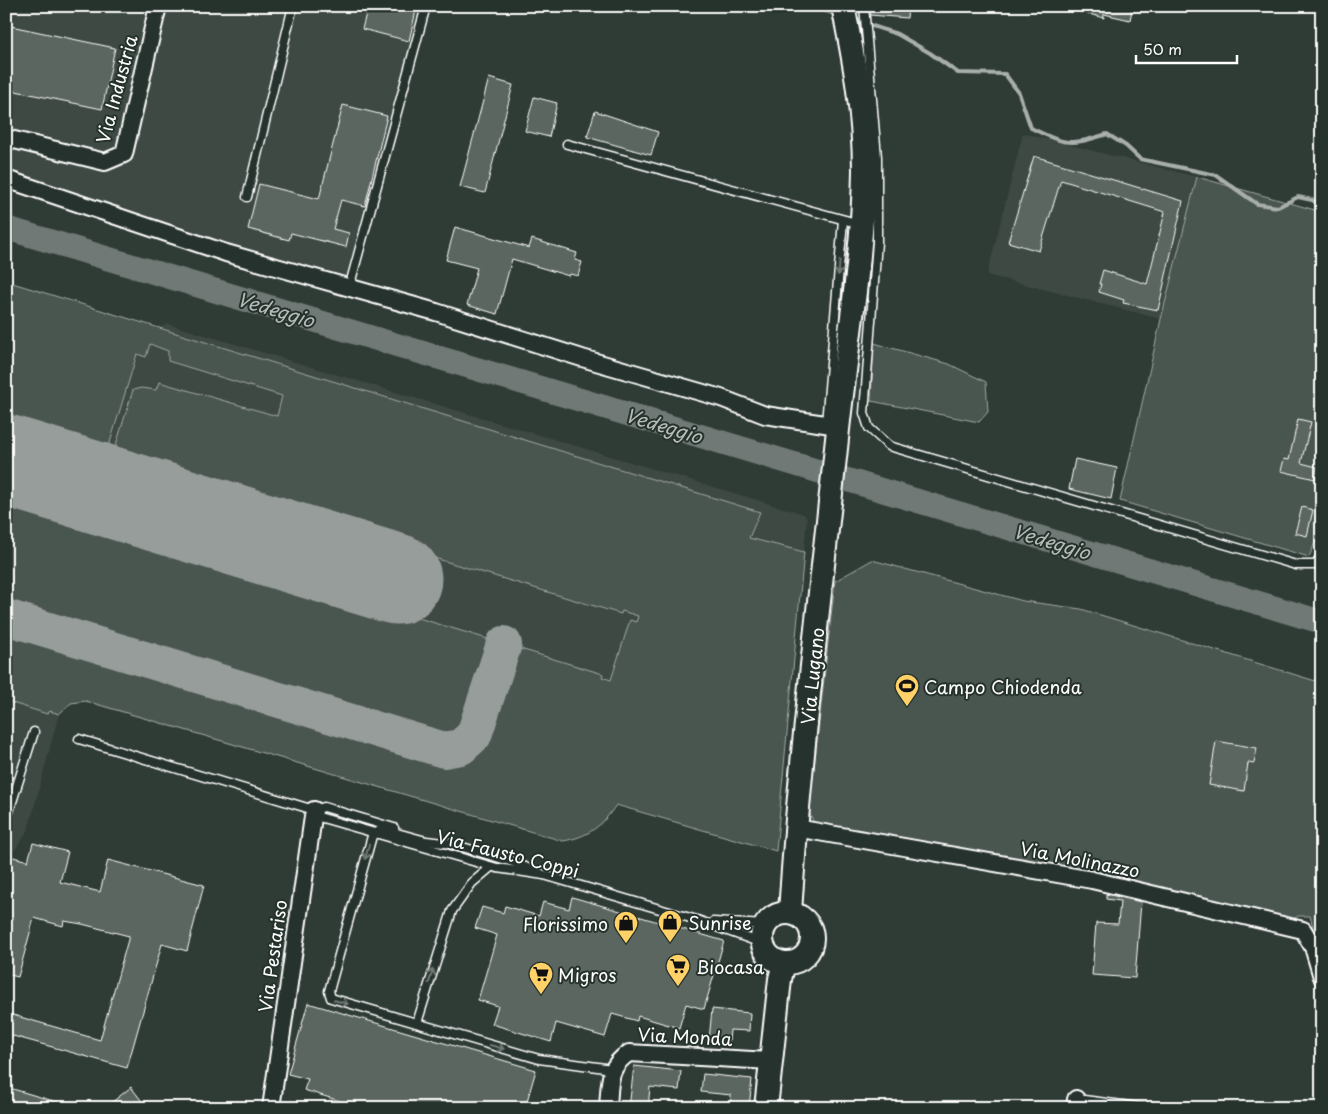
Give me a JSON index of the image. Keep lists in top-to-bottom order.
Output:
{
  "streets": {
    "main road": ["Via Lugano"],
    "street": [
      "Via Industria",
      "Via Molinazzo",
      "Via Pestariso",
      "Via Monda"
    ],
    "lane": ["Via Fausto Coppi"]
  },
  "crossings": [
    ["Via Lugano", "Via Fausto Coppi"],
    ["Via Lugano", "Via Molinazzo"],
    ["Via Fausto Coppi", "Via Pestariso"]
  ],
  "water": ["Vedeggio"],
  "places": {
    "sports": ["Campo Chiodenda"],
    "shop": ["Sunrise", "Florissimo"],
    "supermarket": ["Biocasa", "Migros"]
  },
  "scale_bar": "50 m"
}
